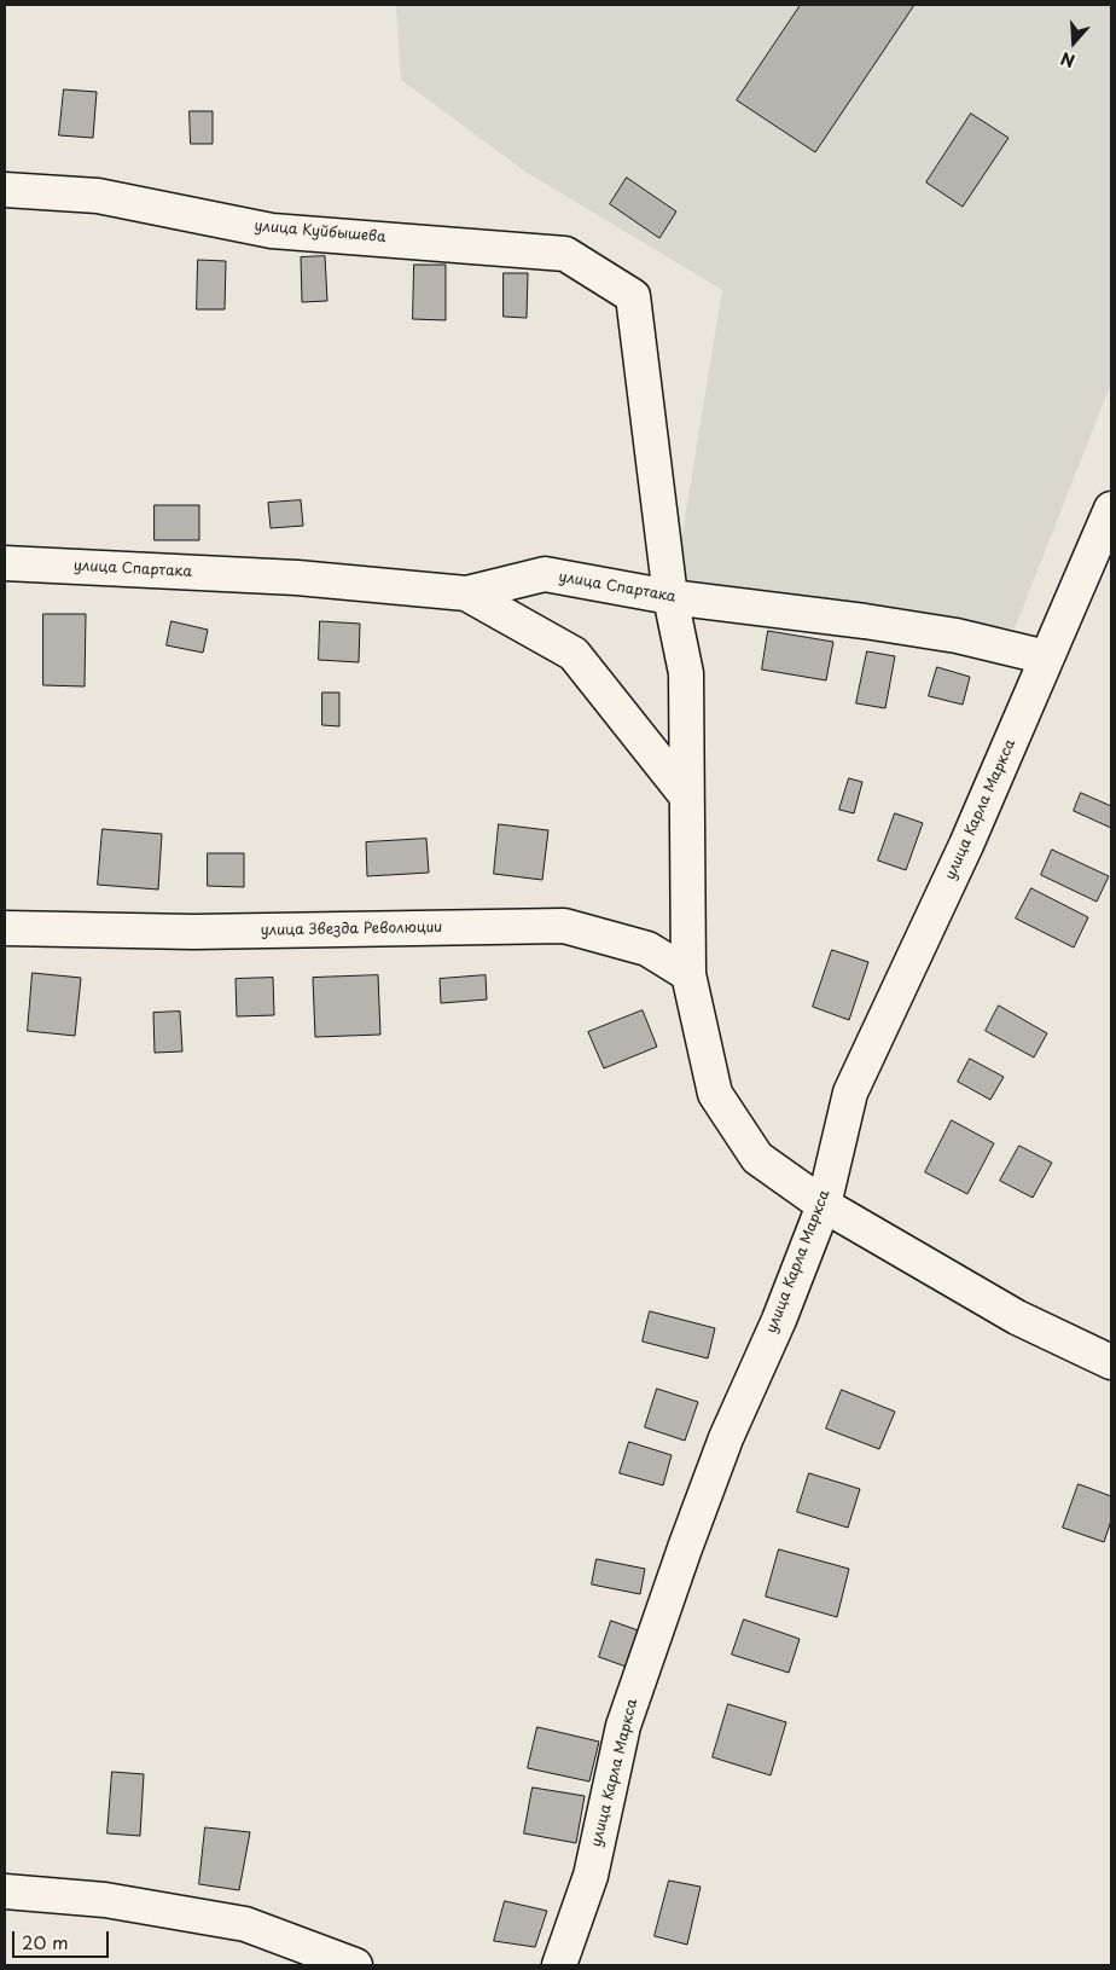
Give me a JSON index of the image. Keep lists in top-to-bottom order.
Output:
{
  "streets": {
    "street": [
      "улица Куйбышева",
      "улица Спартака",
      "улица Карла Маркса",
      "улица Звезда Революции"
    ]
  },
  "crossings": [
    ["улица Куйбышева", "улица Спартака"],
    ["улица Спартака", "улица Карла Маркса"]
  ],
  "scale_bar": "20 m",
  "north": "bottom"
}
